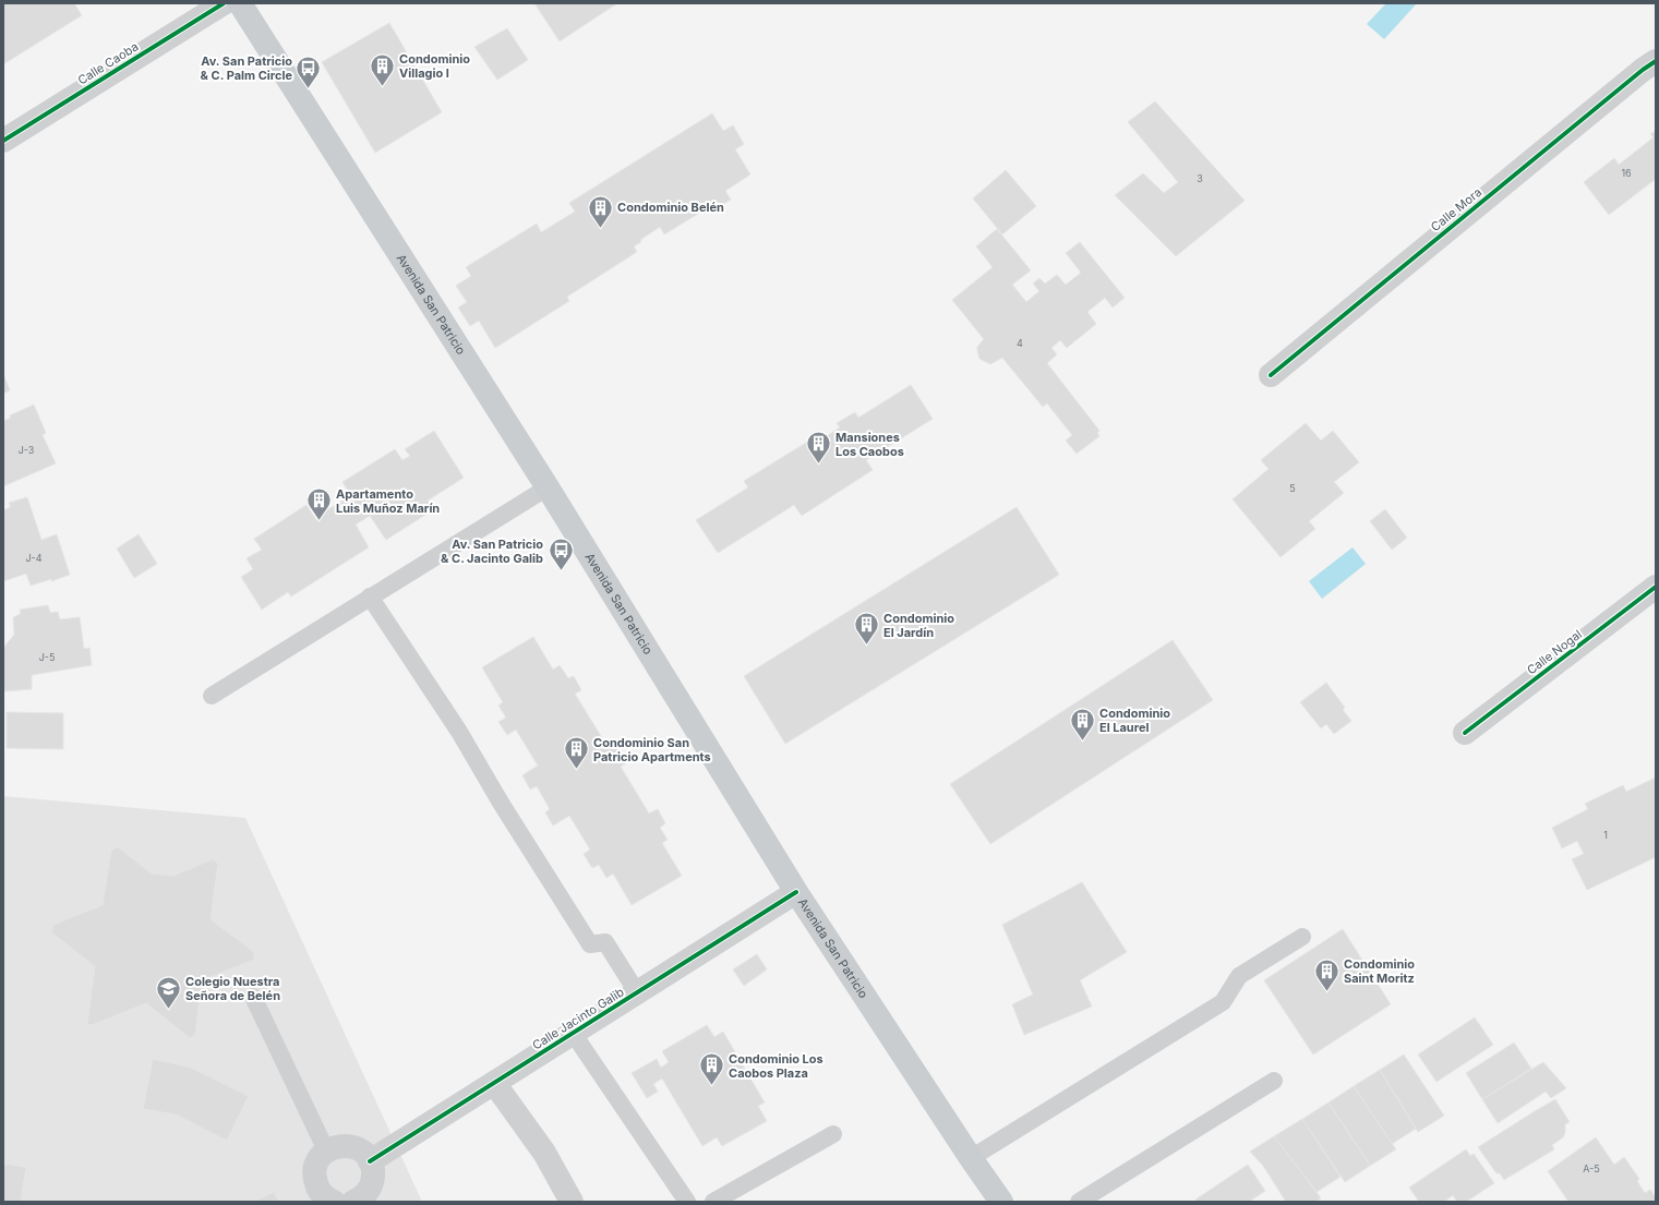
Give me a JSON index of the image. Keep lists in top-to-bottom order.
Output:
{
  "streets": {
    "main road": ["Avenida San Patricio"],
    "street": [
      "Calle Caoba",
      "Calle Mora",
      "Calle Nogal",
      "Calle Jacinto Galib"
    ]
  },
  "crossings": [
    ["Avenida San Patricio", "Calle Jacinto Galib"]
  ],
  "places": {
    "building": [
      "Condominio Villagio I",
      "Condominio Belén",
      "Mansiones Los Caobos",
      "Apartamento Luis Muñoz Marín",
      "Condominio El Jardín",
      "Condominio El Laurel",
      "Condominio San Patricio Apartments",
      "Condominio Saint Moritz",
      "Condominio Los Caobos Plaza"
    ],
    "bus stop": ["Av. San Patricio & C. Palm Circle", "Av. San Patricio & C. Jacinto Galib"],
    "school or university": ["Colegio Nuestra Señora de Belén"]
  },
  "house_numbers": [
    "16",
    "3",
    "4",
    "J-3",
    "5",
    "J-4",
    "J-5",
    "1",
    "A-5"
  ]
}
